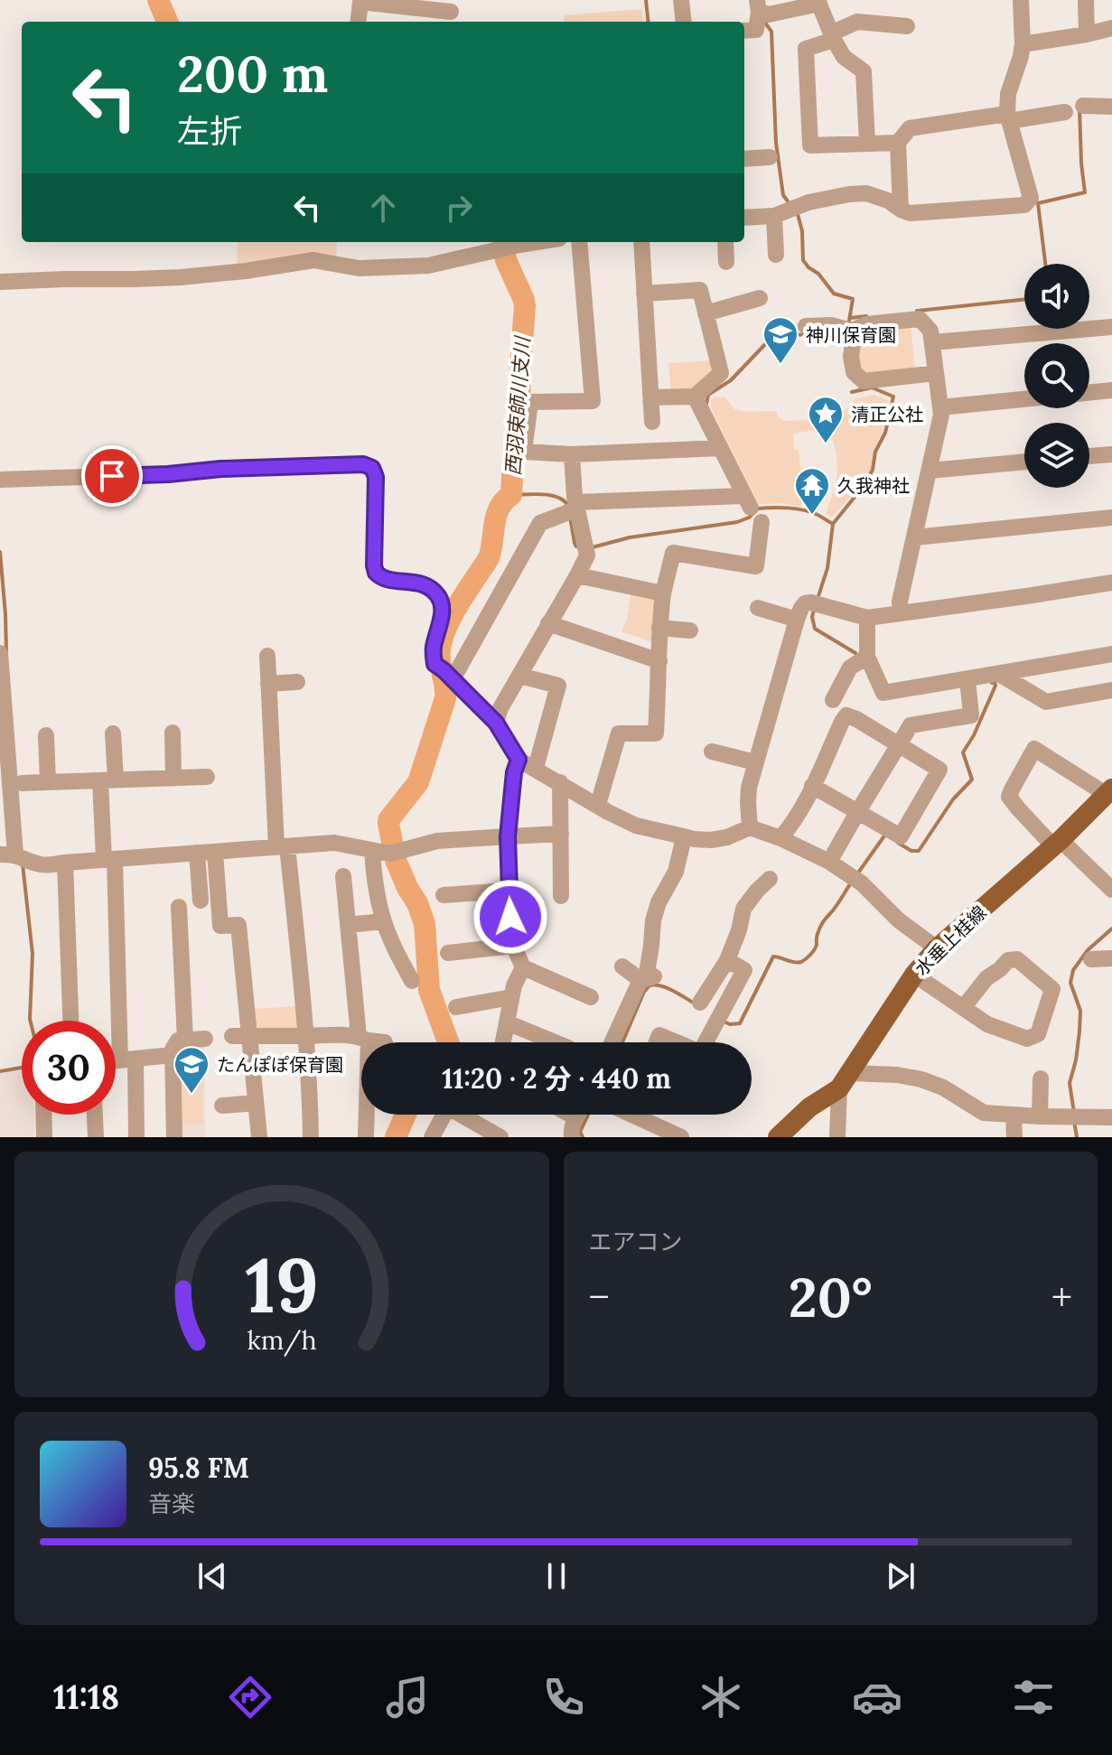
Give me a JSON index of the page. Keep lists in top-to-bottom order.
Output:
{
  "streets": {
    "main road": ["水垂上桂線"]
  },
  "water": ["西羽束師川支川"],
  "places": {
    "school or university": ["神川保育園", "たんぽぽ保育園"],
    "place": ["清正公社"],
    "temple": ["久我神社"]
  },
  "page": {
    "turn": ["200 m", "左折"],
    "limit": "30",
    "trip": "11:20 · 2 分 · 440 m",
    "tile": "エアコン",
    "heat": ["−", "20°", "+"],
    "song": ["95.8 FM", "音楽"],
    "tabs": "11:18",
    "gauge": ["19", "km/h"]
  }
}
